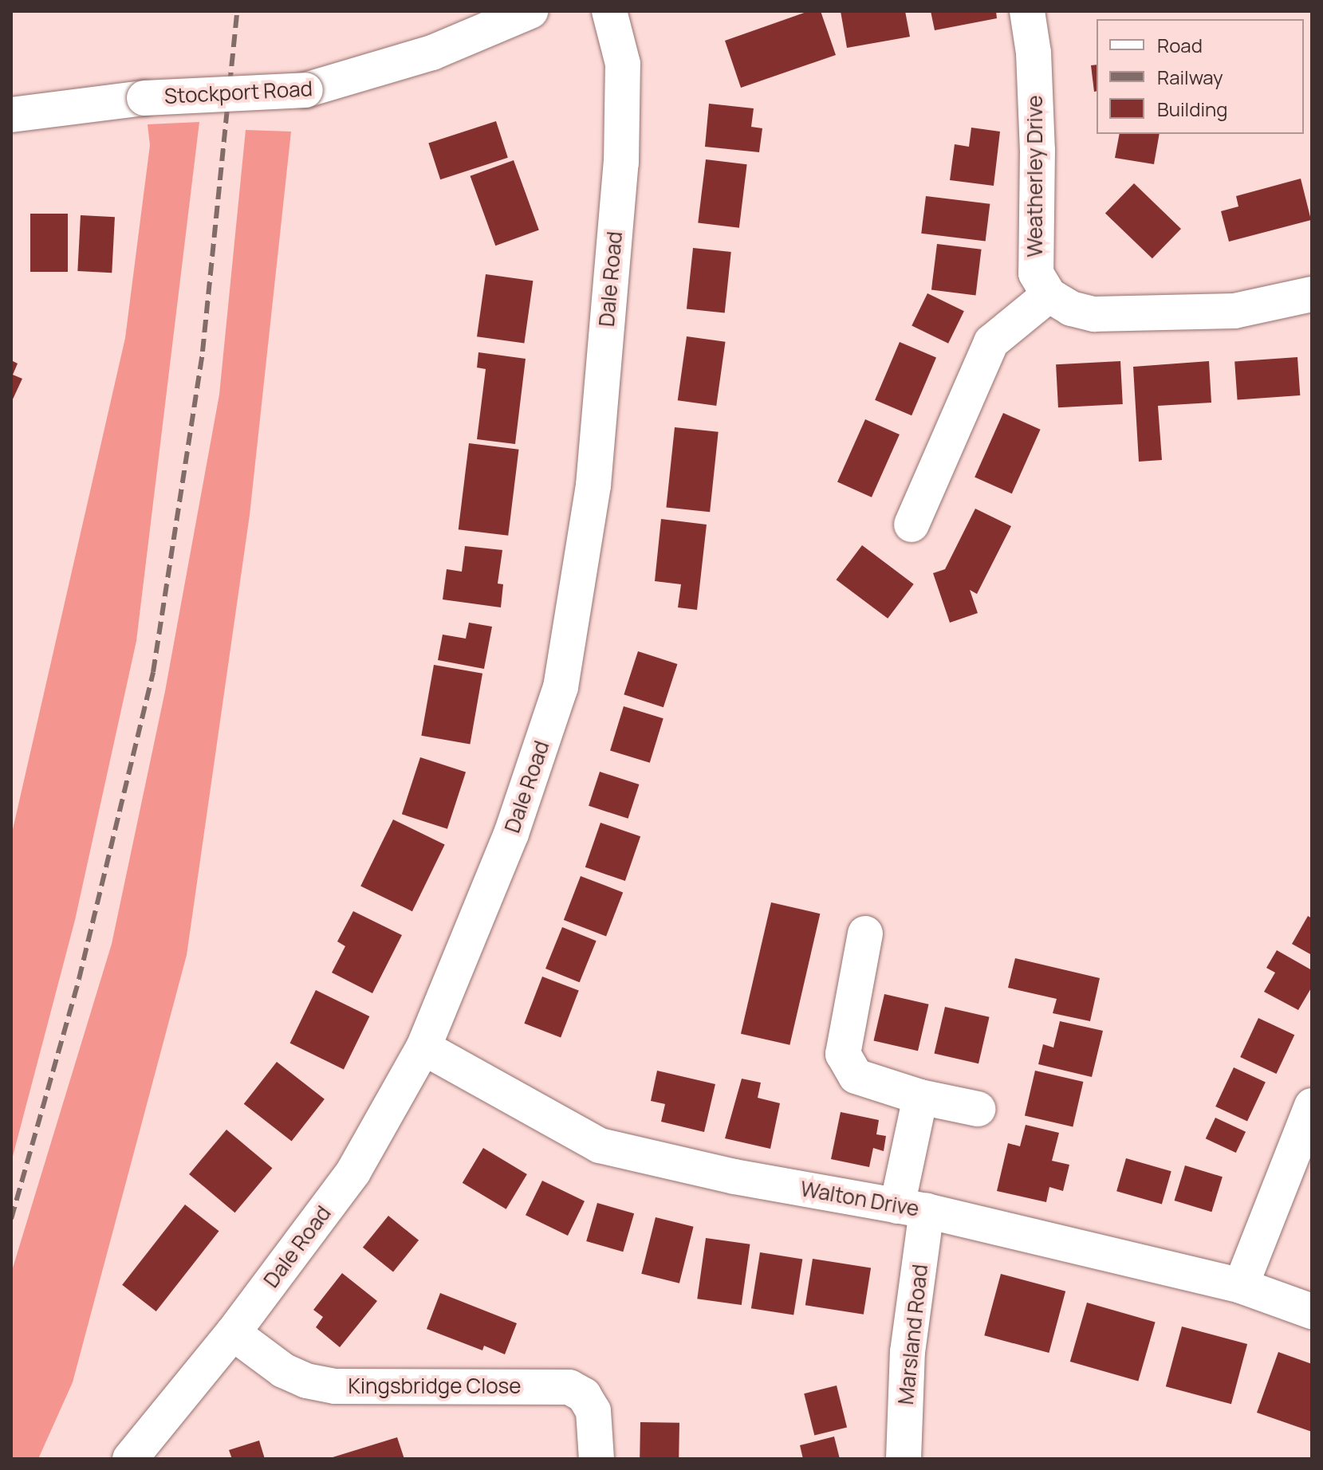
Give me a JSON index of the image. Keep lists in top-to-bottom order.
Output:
{
  "streets": {
    "street": [
      "Stockport Road",
      "Weatherley Drive",
      "Dale Road",
      "Walton Drive",
      "Marsland Road",
      "Kingsbridge Close"
    ]
  },
  "crossings": [
    ["Dale Road", "Walton Drive"],
    ["Dale Road", "Kingsbridge Close"],
    ["Walton Drive", "Marsland Road"]
  ],
  "legend": ["Road", "Railway", "Building"]
}
